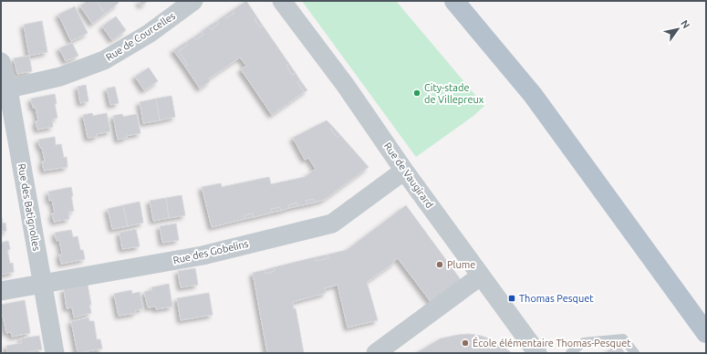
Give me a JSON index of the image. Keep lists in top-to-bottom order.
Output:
{
  "streets": {
    "street": [
      "Rue de Courcelles",
      "Rue de Vaugirard",
      "Rue des Batignolles",
      "Rue des Gobelins"
    ]
  },
  "crossings": [
    ["Rue de Courcelles", "Rue des Batignolles"],
    ["Rue de Vaugirard", "Rue des Gobelins"],
    ["Rue des Batignolles", "Rue des Gobelins"]
  ],
  "places": {
    "other": ["City-stade de Villepreux", "Plume", "École élémentaire Thomas-Pesquet"],
    "transit": ["Thomas Pesquet"]
  },
  "north": "top right"
}
